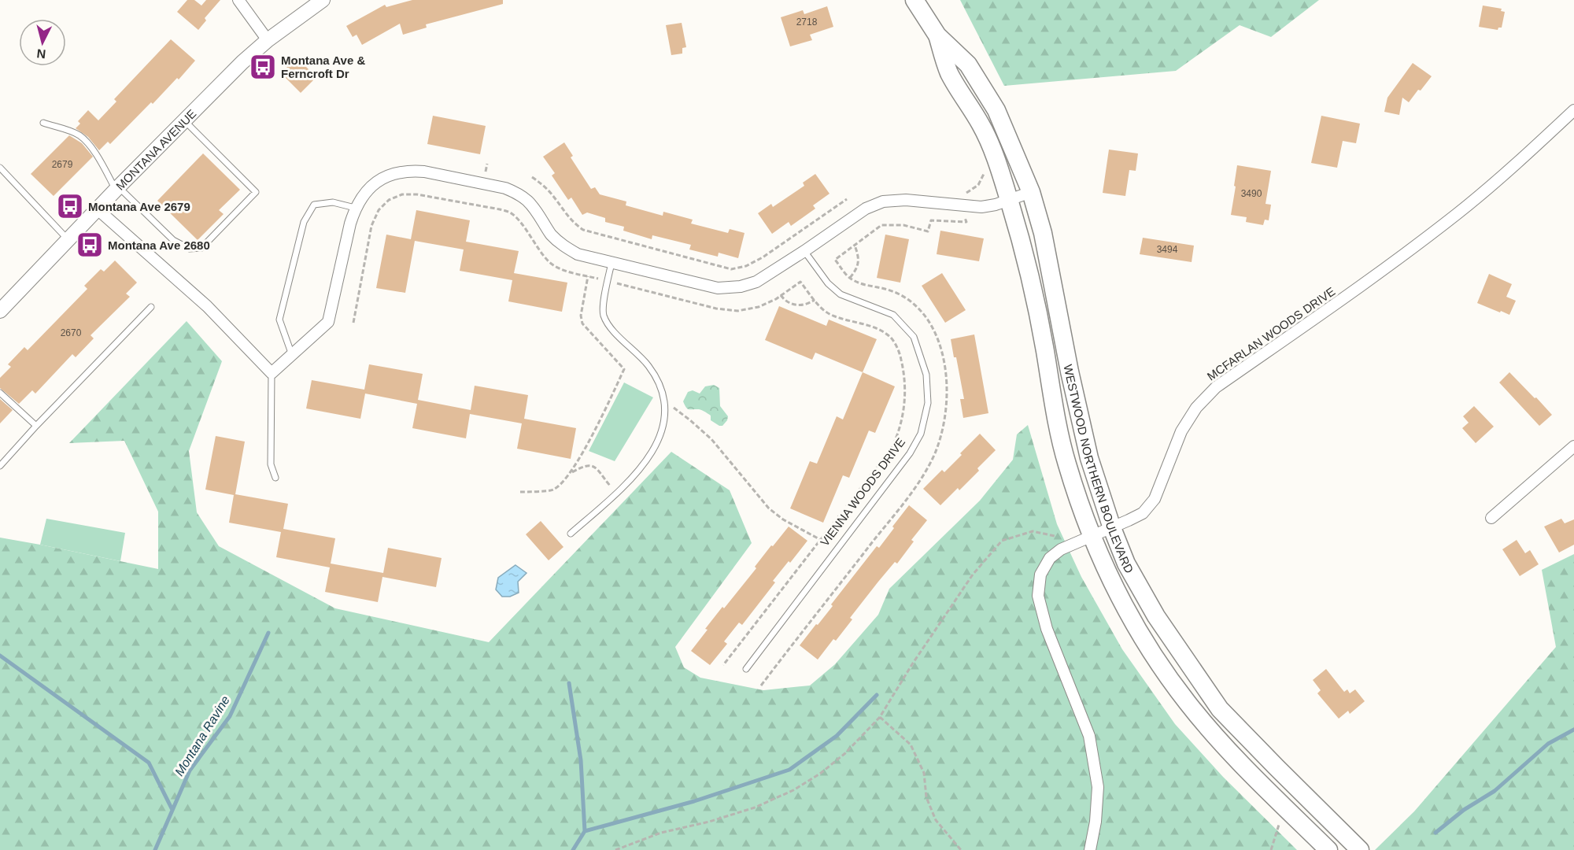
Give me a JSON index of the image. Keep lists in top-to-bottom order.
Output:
{
  "streets": {
    "main road": ["WESTWOOD NORTHERN BOULEVARD"],
    "street": ["MONTANA AVENUE", "MCFARLAN WOODS DRIVE"],
    "lane": ["VIENNA WOODS DRIVE"]
  },
  "crossings": [
    ["MCFARLAN WOODS DRIVE", "WESTWOOD NORTHERN BOULEVARD"]
  ],
  "water": ["Montana Ravine"],
  "places": {
    "bus stop": ["Montana Ave & Ferncroft Dr", "Montana Ave 2679", "Montana Ave 2680"]
  },
  "house_numbers": [
    "2718",
    "2679",
    "3490",
    "3494",
    "2670"
  ],
  "north": "bottom"
}
